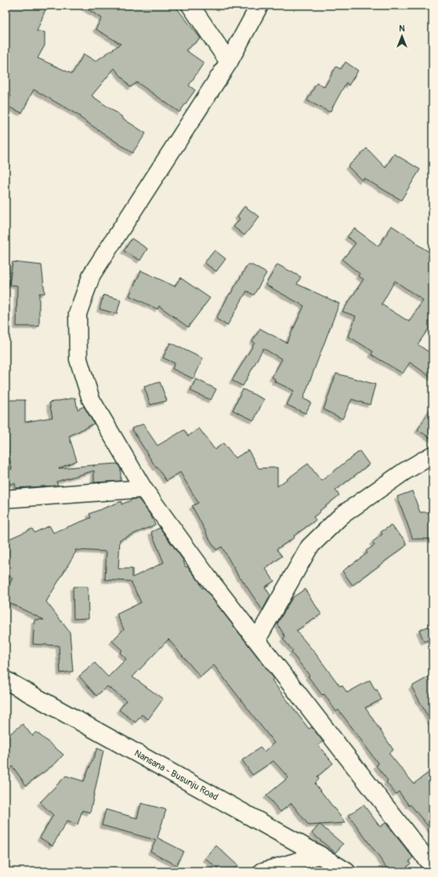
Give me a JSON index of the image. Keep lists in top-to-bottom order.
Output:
{
  "streets": {
    "street": ["Nansana - Busunju Road"]
  },
  "north": "top"
}
